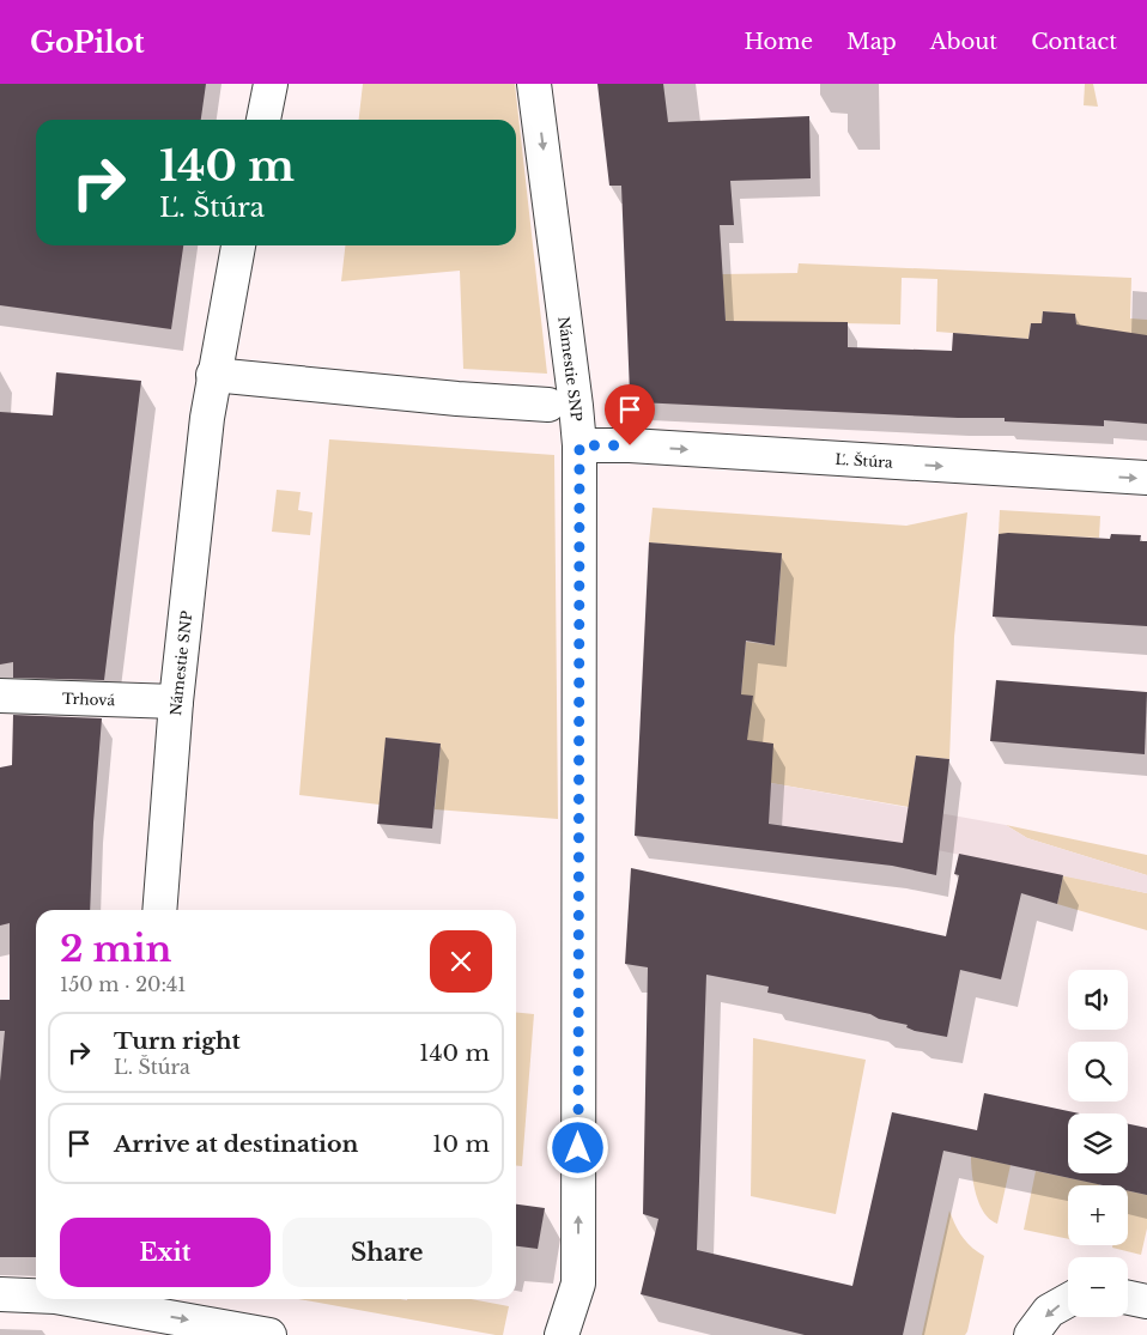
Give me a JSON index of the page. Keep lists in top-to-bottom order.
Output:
{
  "streets": {
    "street": ["Námestie SNP", "Ľ. Štúra", "Trhová"]
  },
  "crossings": [
    ["Námestie SNP", "Ľ. Štúra"],
    ["Námestie SNP", "Trhová"]
  ],
  "one_way": ["Ľ. Štúra"],
  "page": {
    "header": "GoPilot",
    "nav": [
      "Home",
      "Map",
      "About",
      "Contact"
    ],
    "turn": ["140 m", "Ľ. Štúra"],
    "heading": ["2 min", "150 m · 20:41"],
    "map_buttons": ["+", "−"],
    "list": [
      {
        "name": "Turn right",
        "note": "Ľ. Štúra",
        "value": "140 m"
      },
      {
        "name": "Arrive at destination",
        "value": "10 m"
      }
    ],
    "buttons": ["Exit", "Share"]
  }
}
